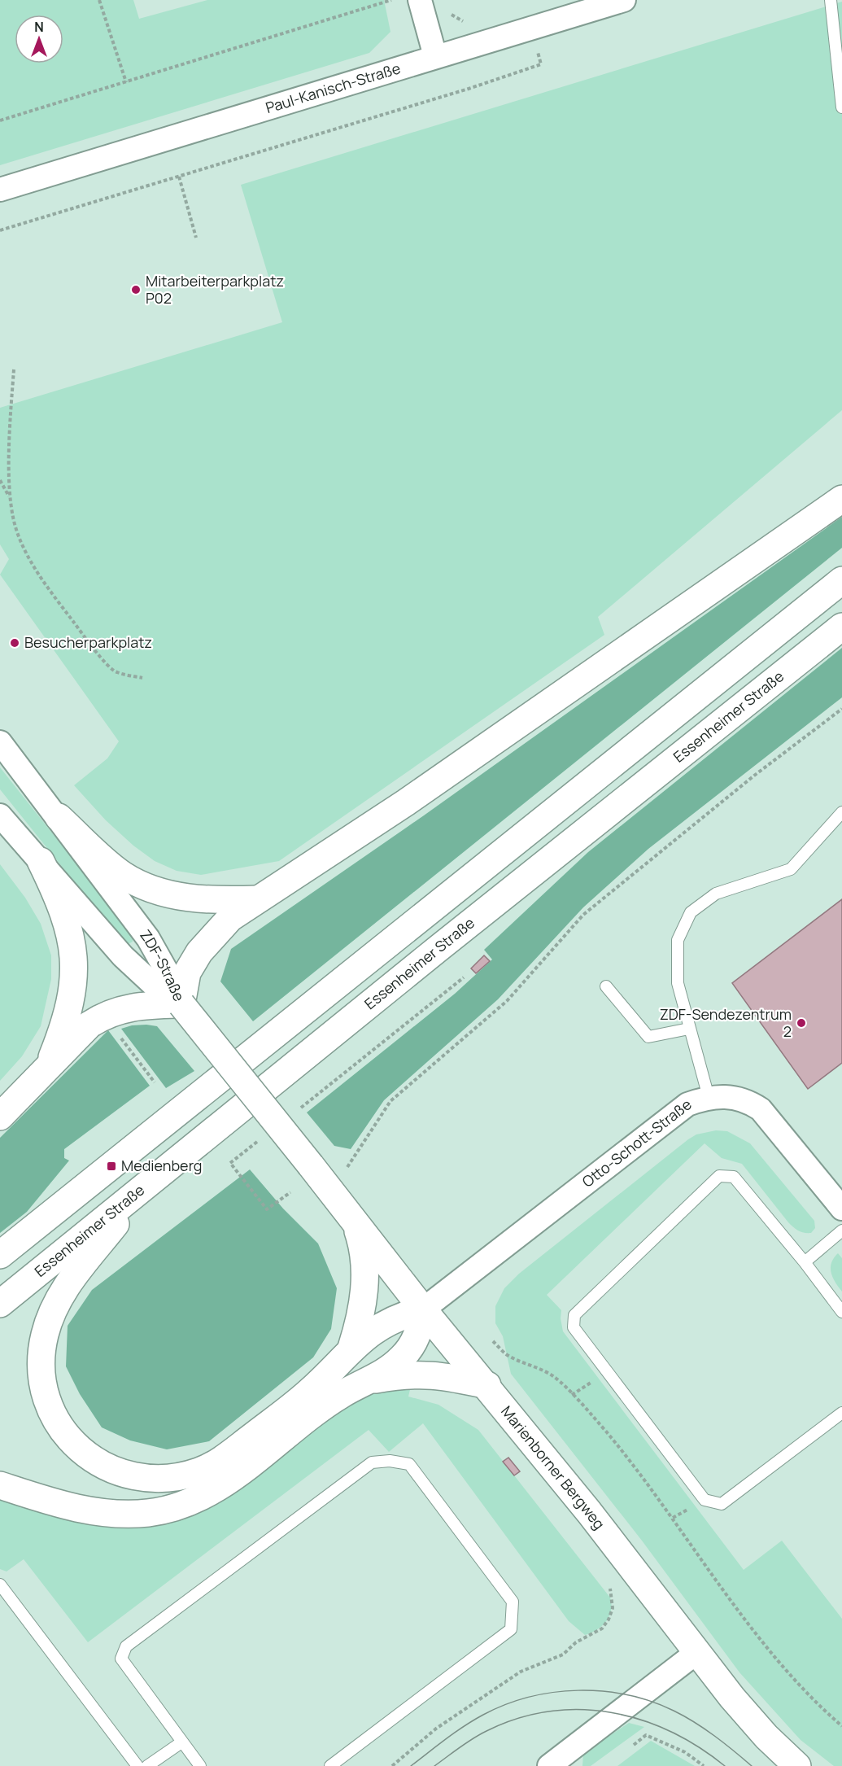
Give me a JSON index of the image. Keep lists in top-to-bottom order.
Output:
{
  "streets": {
    "main road": ["Essenheimer Straße", "Marienborner Bergweg"],
    "street": ["Paul-Kanisch-Straße", "ZDF-Straße", "Otto-Schott-Straße"]
  },
  "crossings": [
    ["ZDF-Straße", "Marienborner Bergweg"],
    ["Otto-Schott-Straße", "Marienborner Bergweg"]
  ],
  "places": {
    "other": ["Mitarbeiterparkplatz P02", "Besucherparkplatz", "ZDF-Sendezentrum 2"],
    "transit": ["Medienberg"]
  },
  "north": "top"
}
